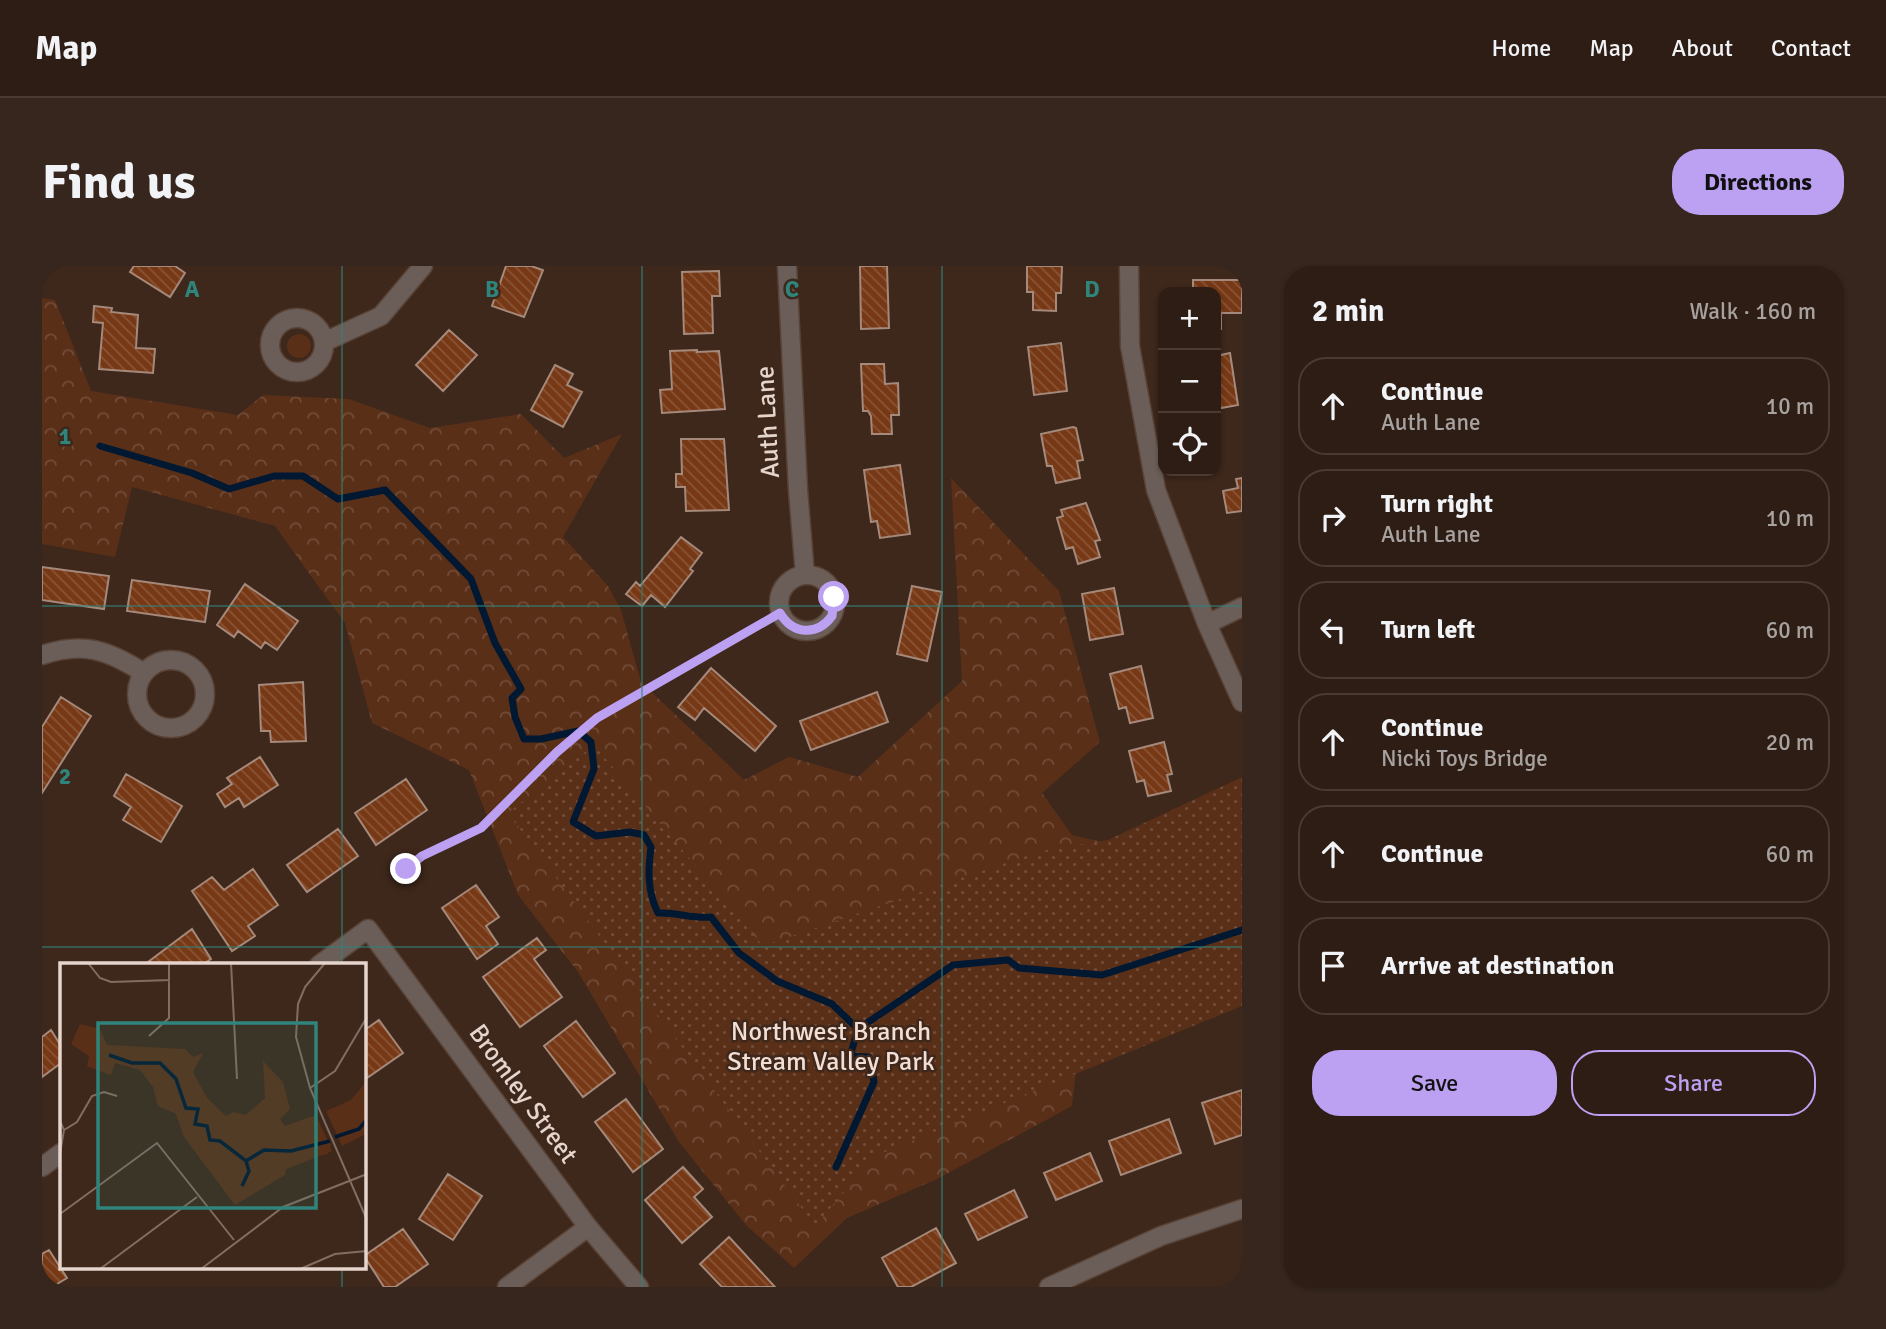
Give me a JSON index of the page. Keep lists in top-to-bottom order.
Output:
{
  "streets": {
    "street": ["Auth Lane", "Bromley Street"]
  },
  "parks": ["Northwest Branch Stream Valley Park"],
  "page": {
    "header": "Map",
    "nav": [
      "Home",
      "Map",
      "About",
      "Contact"
    ],
    "buttons": [
      "Directions",
      ["Save", "Share"]
    ],
    "title": "Find us",
    "heading": ["2 min", "Walk · 160 m"],
    "map_buttons": ["+", "−"],
    "list": [
      ["Continue", "Auth Lane", "10 m"],
      ["Turn right", "Auth Lane", "10 m"],
      ["Turn left", "60 m"],
      ["Continue", "Nicki Toys Bridge", "20 m"],
      ["Continue", "60 m"],
      "Arrive at destination"
    ]
  },
  "grid": {
    "columns": [
      "A",
      "B",
      "C",
      "D"
    ],
    "rows": ["1", "2"]
  }
}
